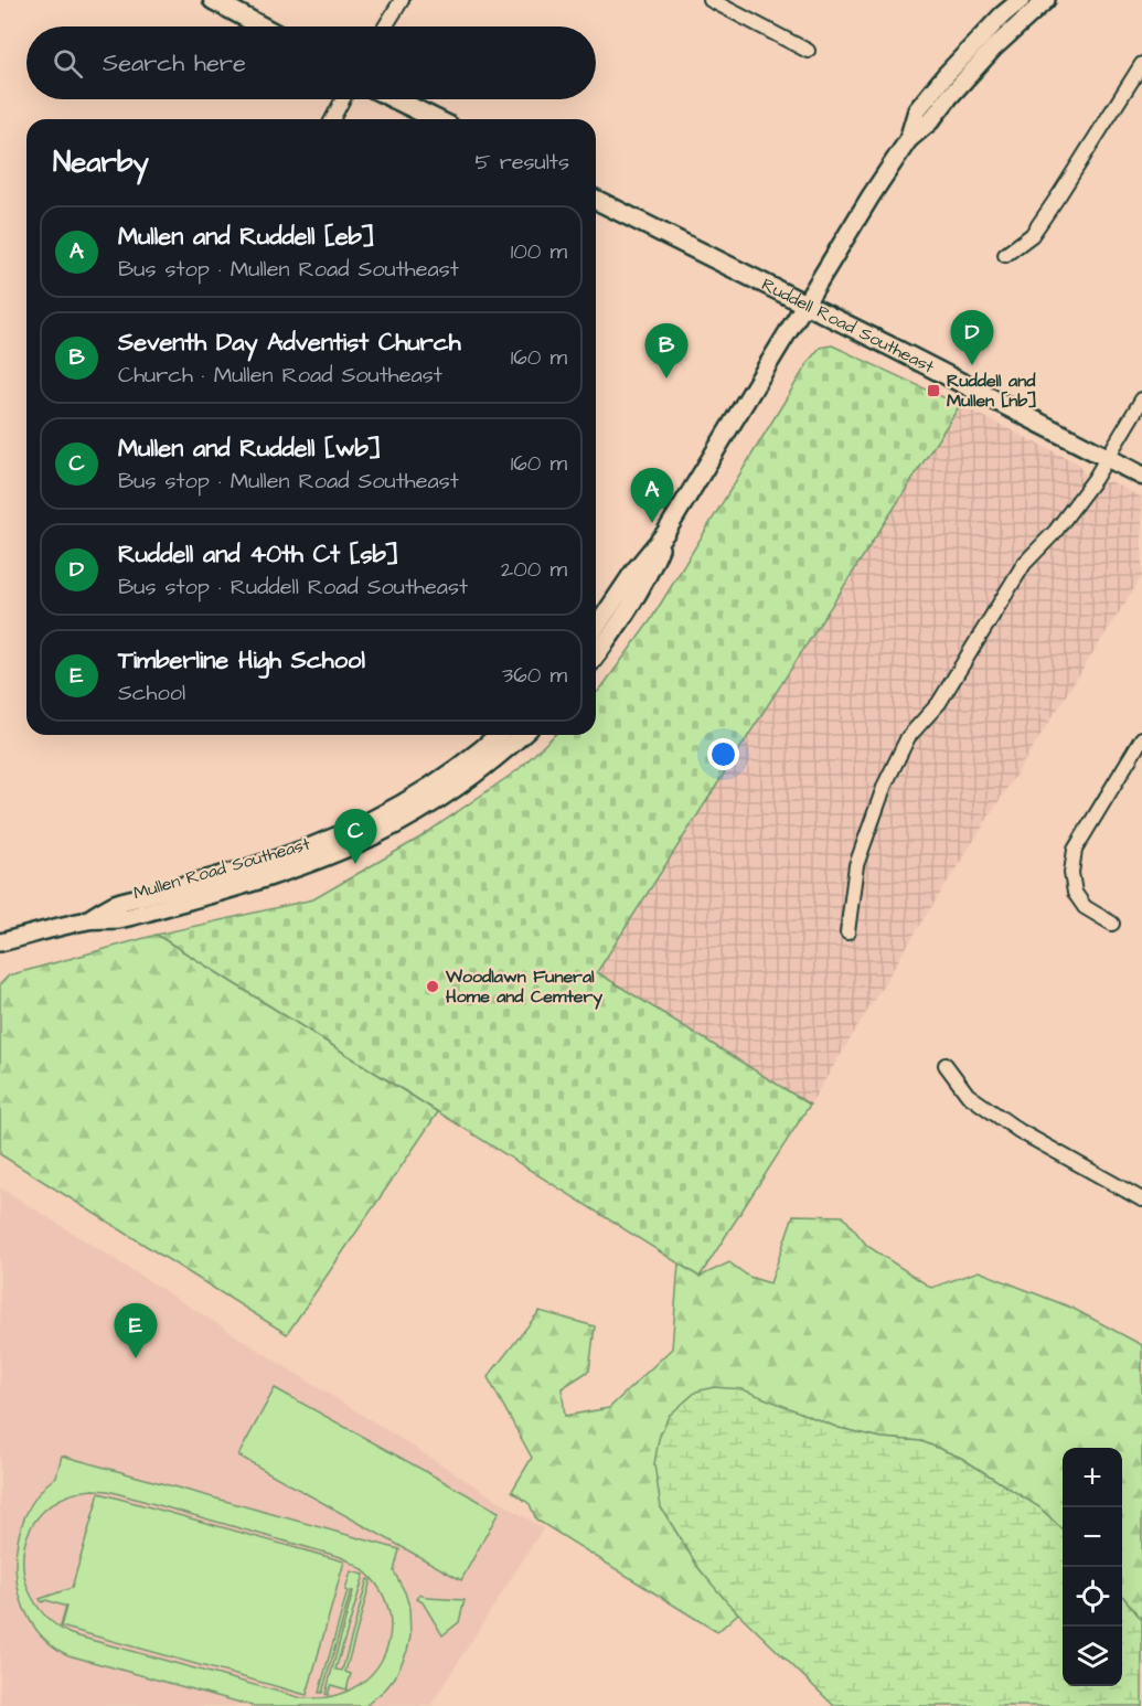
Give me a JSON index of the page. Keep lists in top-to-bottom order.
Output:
{
  "streets": {
    "main road": ["Ruddell Road Southeast"],
    "street": ["Mullen Road Southeast"]
  },
  "places": {
    "transit": ["Ruddell and Mullen [nb]"],
    "other": ["Woodlawn Funeral Home and Cemtery"]
  },
  "page": {
    "search": "Search here",
    "heading": ["Nearby", "5 results"],
    "list": [
      {
        "mark": "A",
        "name": "Mullen and Ruddell [eb]",
        "note": "Bus stop · Mullen Road Southeast",
        "value": "100 m"
      },
      {
        "mark": "B",
        "name": "Seventh Day Adventist Church",
        "note": "Church · Mullen Road Southeast",
        "value": "160 m"
      },
      {
        "mark": "C",
        "name": "Mullen and Ruddell [wb]",
        "note": "Bus stop · Mullen Road Southeast",
        "value": "160 m"
      },
      {
        "mark": "D",
        "name": "Ruddell and 40th Ct [sb]",
        "note": "Bus stop · Ruddell Road Southeast",
        "value": "200 m"
      },
      {
        "mark": "E",
        "name": "Timberline High School",
        "note": "School",
        "value": "360 m"
      }
    ],
    "pins": [
      "D",
      "B",
      "A",
      "C",
      "E"
    ],
    "map_buttons": ["+", "−"]
  }
}
